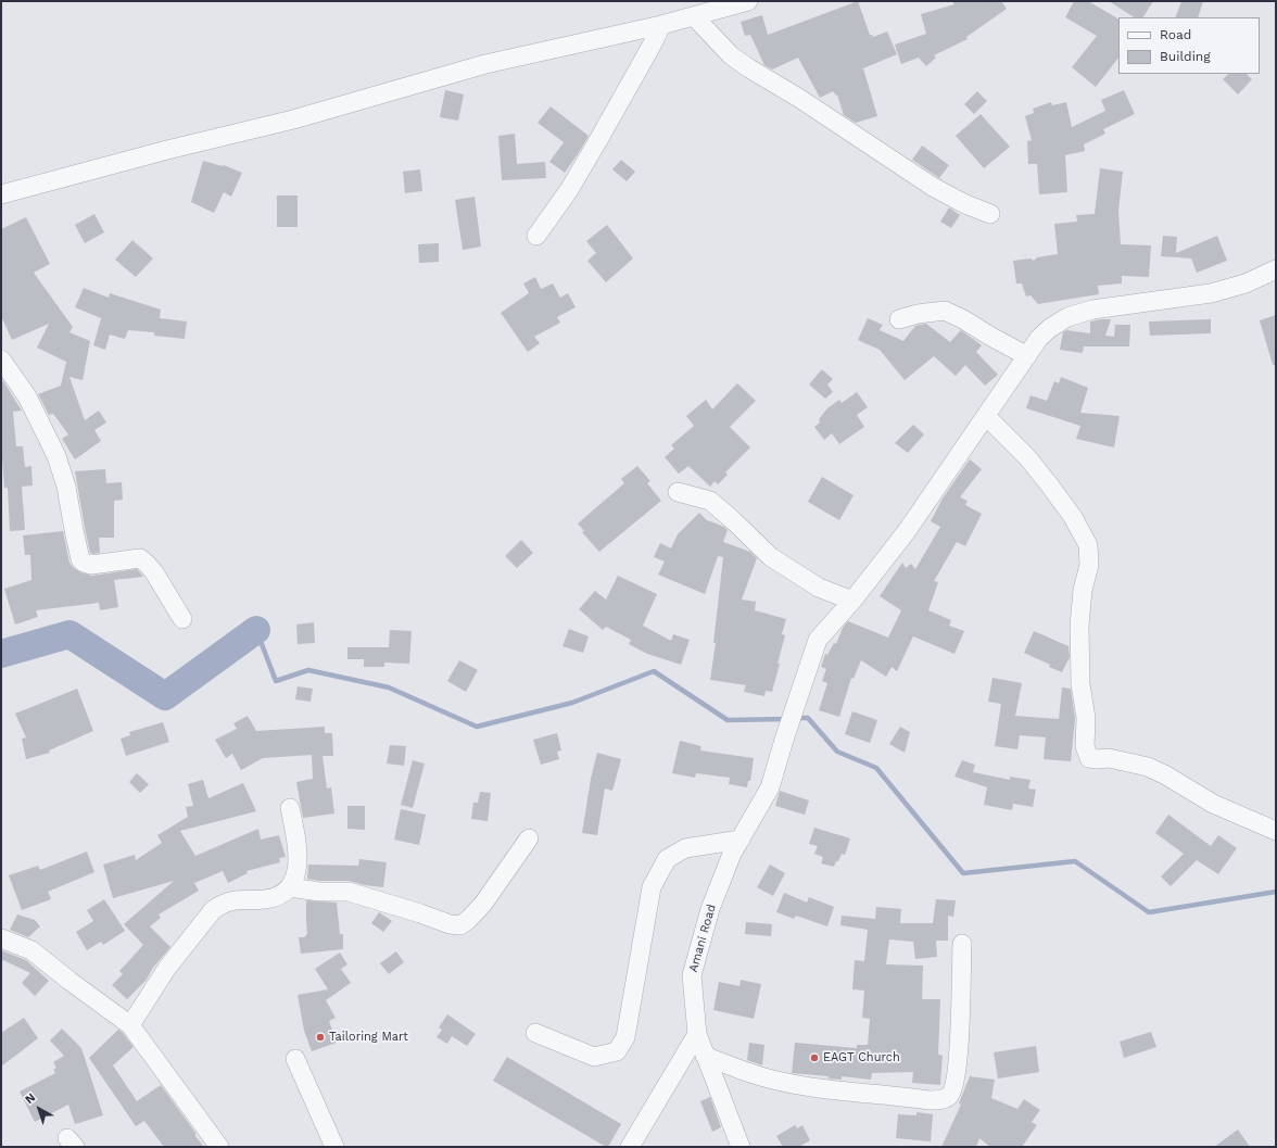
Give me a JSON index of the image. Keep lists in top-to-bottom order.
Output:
{
  "streets": {
    "street": ["Amani Road"]
  },
  "places": ["Tailoring Mart", "EAGT Church"],
  "legend": ["Road", "Building"],
  "north": "top left"
}
